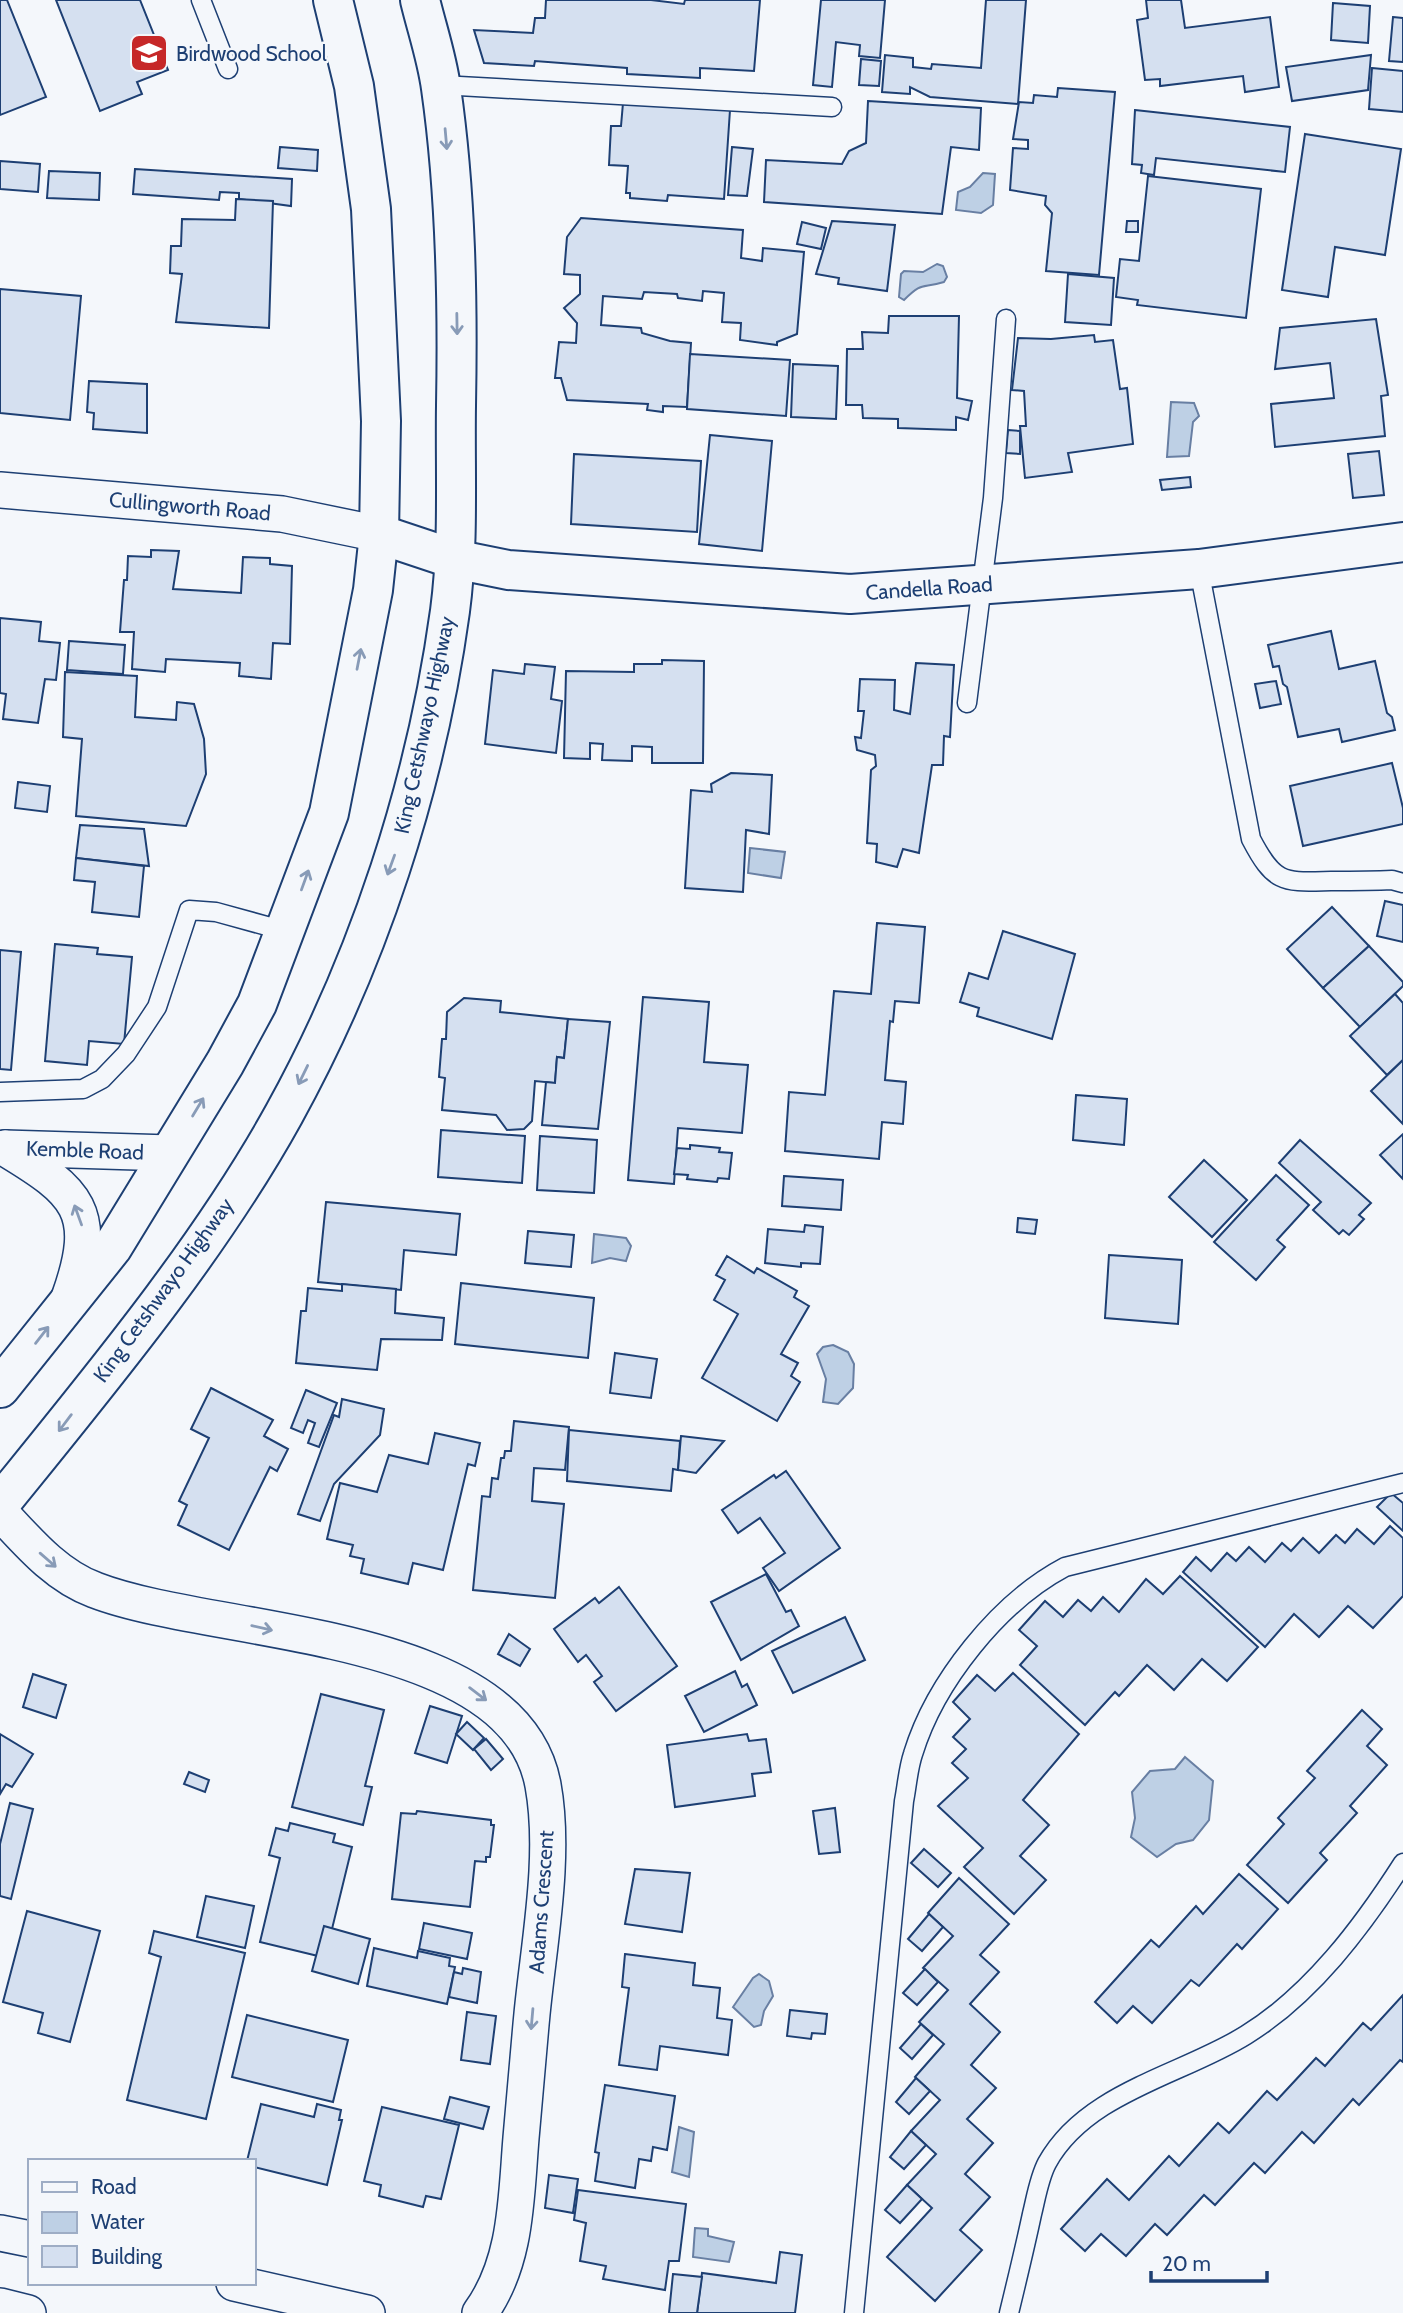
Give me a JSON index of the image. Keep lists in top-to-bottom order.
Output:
{
  "streets": {
    "main road": ["Candella Road", "King Cetshwayo Highway"],
    "street": ["Cullingworth Road", "Kemble Road", "Adams Crescent"]
  },
  "crossings": [
    ["Cullingworth Road", "Candella Road"],
    ["Candella Road", "King Cetshwayo Highway"]
  ],
  "places": {
    "school or university": ["Birdwood School"]
  },
  "legend": ["Road", "Water", "Building"],
  "scale_bar": "20 m"
}
